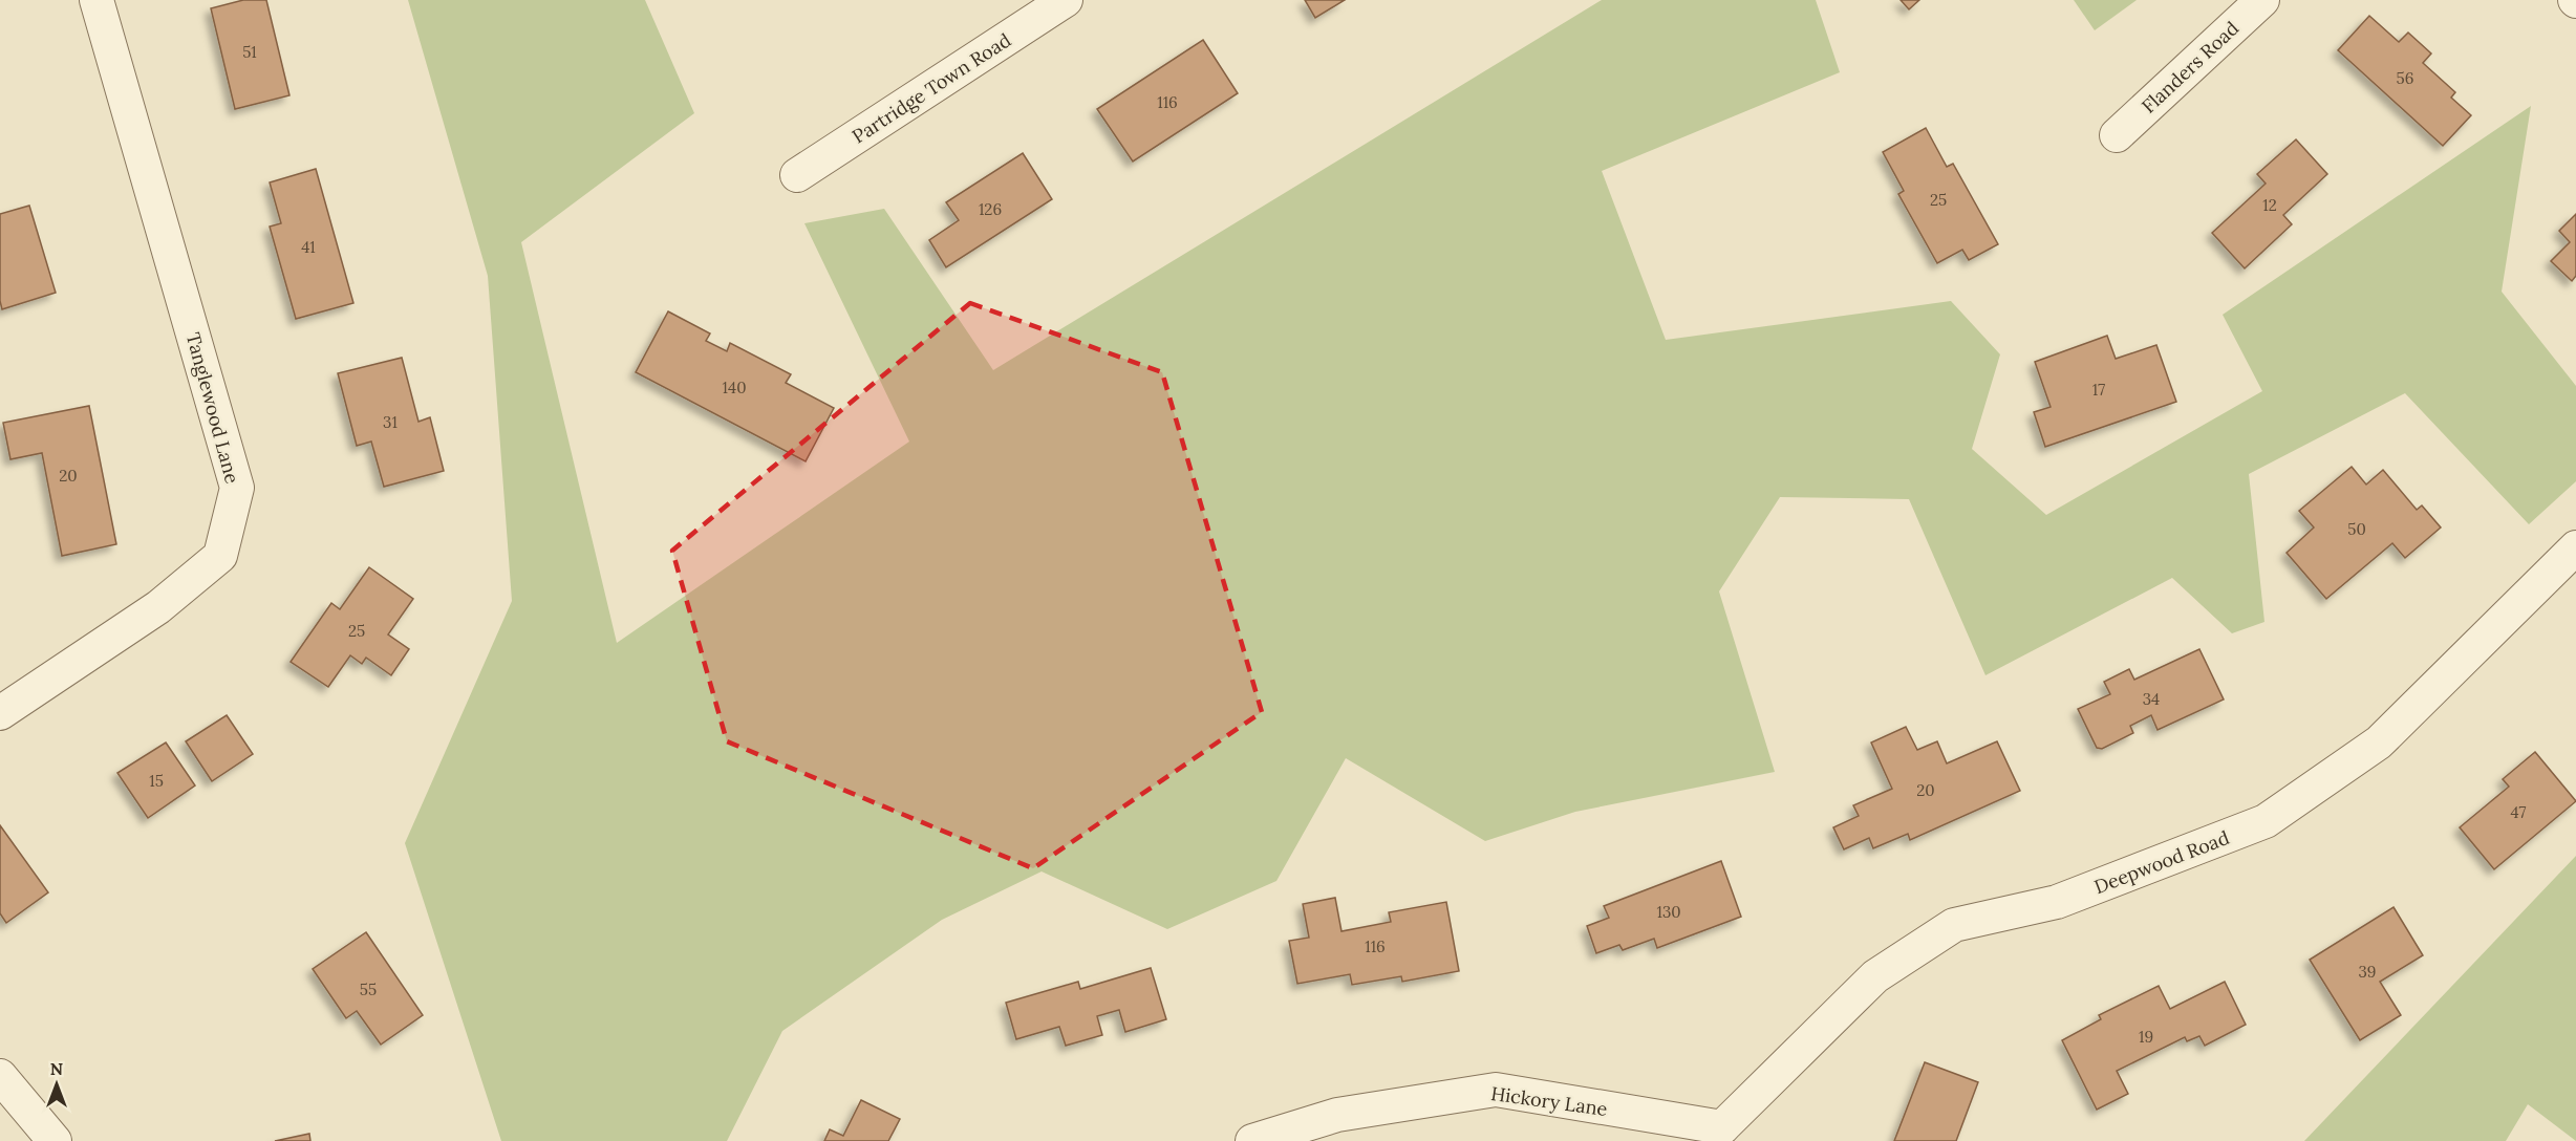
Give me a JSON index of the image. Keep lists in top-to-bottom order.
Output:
{
  "streets": {
    "street": [
      "Flanders Road",
      "Partridge Town Road",
      "Tanglewood Lane",
      "Deepwood Road",
      "Hickory Lane"
    ]
  },
  "crossings": [
    ["Deepwood Road", "Hickory Lane"]
  ],
  "house_numbers": [
    "51",
    "56",
    "116",
    "25",
    "12",
    "126",
    "41",
    "140",
    "17",
    "31",
    "20",
    "50",
    "25",
    "34",
    "15",
    "20",
    "47",
    "130",
    "116",
    "39",
    "55",
    "19"
  ],
  "north": "top"
}
